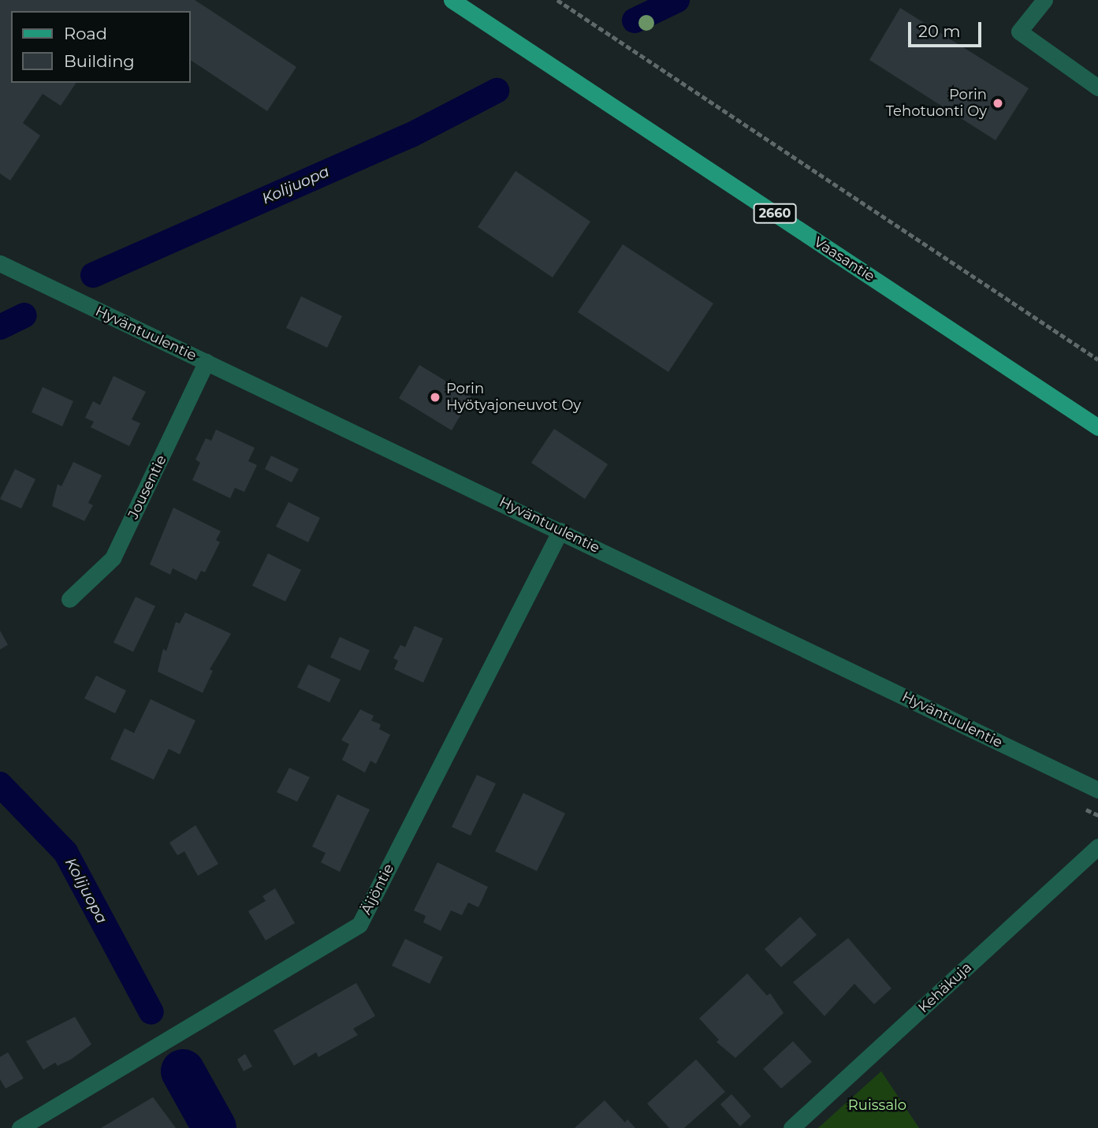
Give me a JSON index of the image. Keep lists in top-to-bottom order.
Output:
{
  "streets": {
    "main road": ["2660", "Vaasantie"],
    "street": [
      "Hyväntuulentie",
      "Jousentie",
      "Äijöntie",
      "Kehäkuja"
    ]
  },
  "crossings": [
    ["Hyväntuulentie", "Jousentie"],
    ["Hyväntuulentie", "Äijöntie"]
  ],
  "water": ["Kolijuopa"],
  "parks": ["Ruissalo"],
  "places": ["Porin Tehotuonti Oy", "Porin Hyötyajoneuvot Oy"],
  "legend": ["Road", "Building"],
  "scale_bar": "20 m"
}
